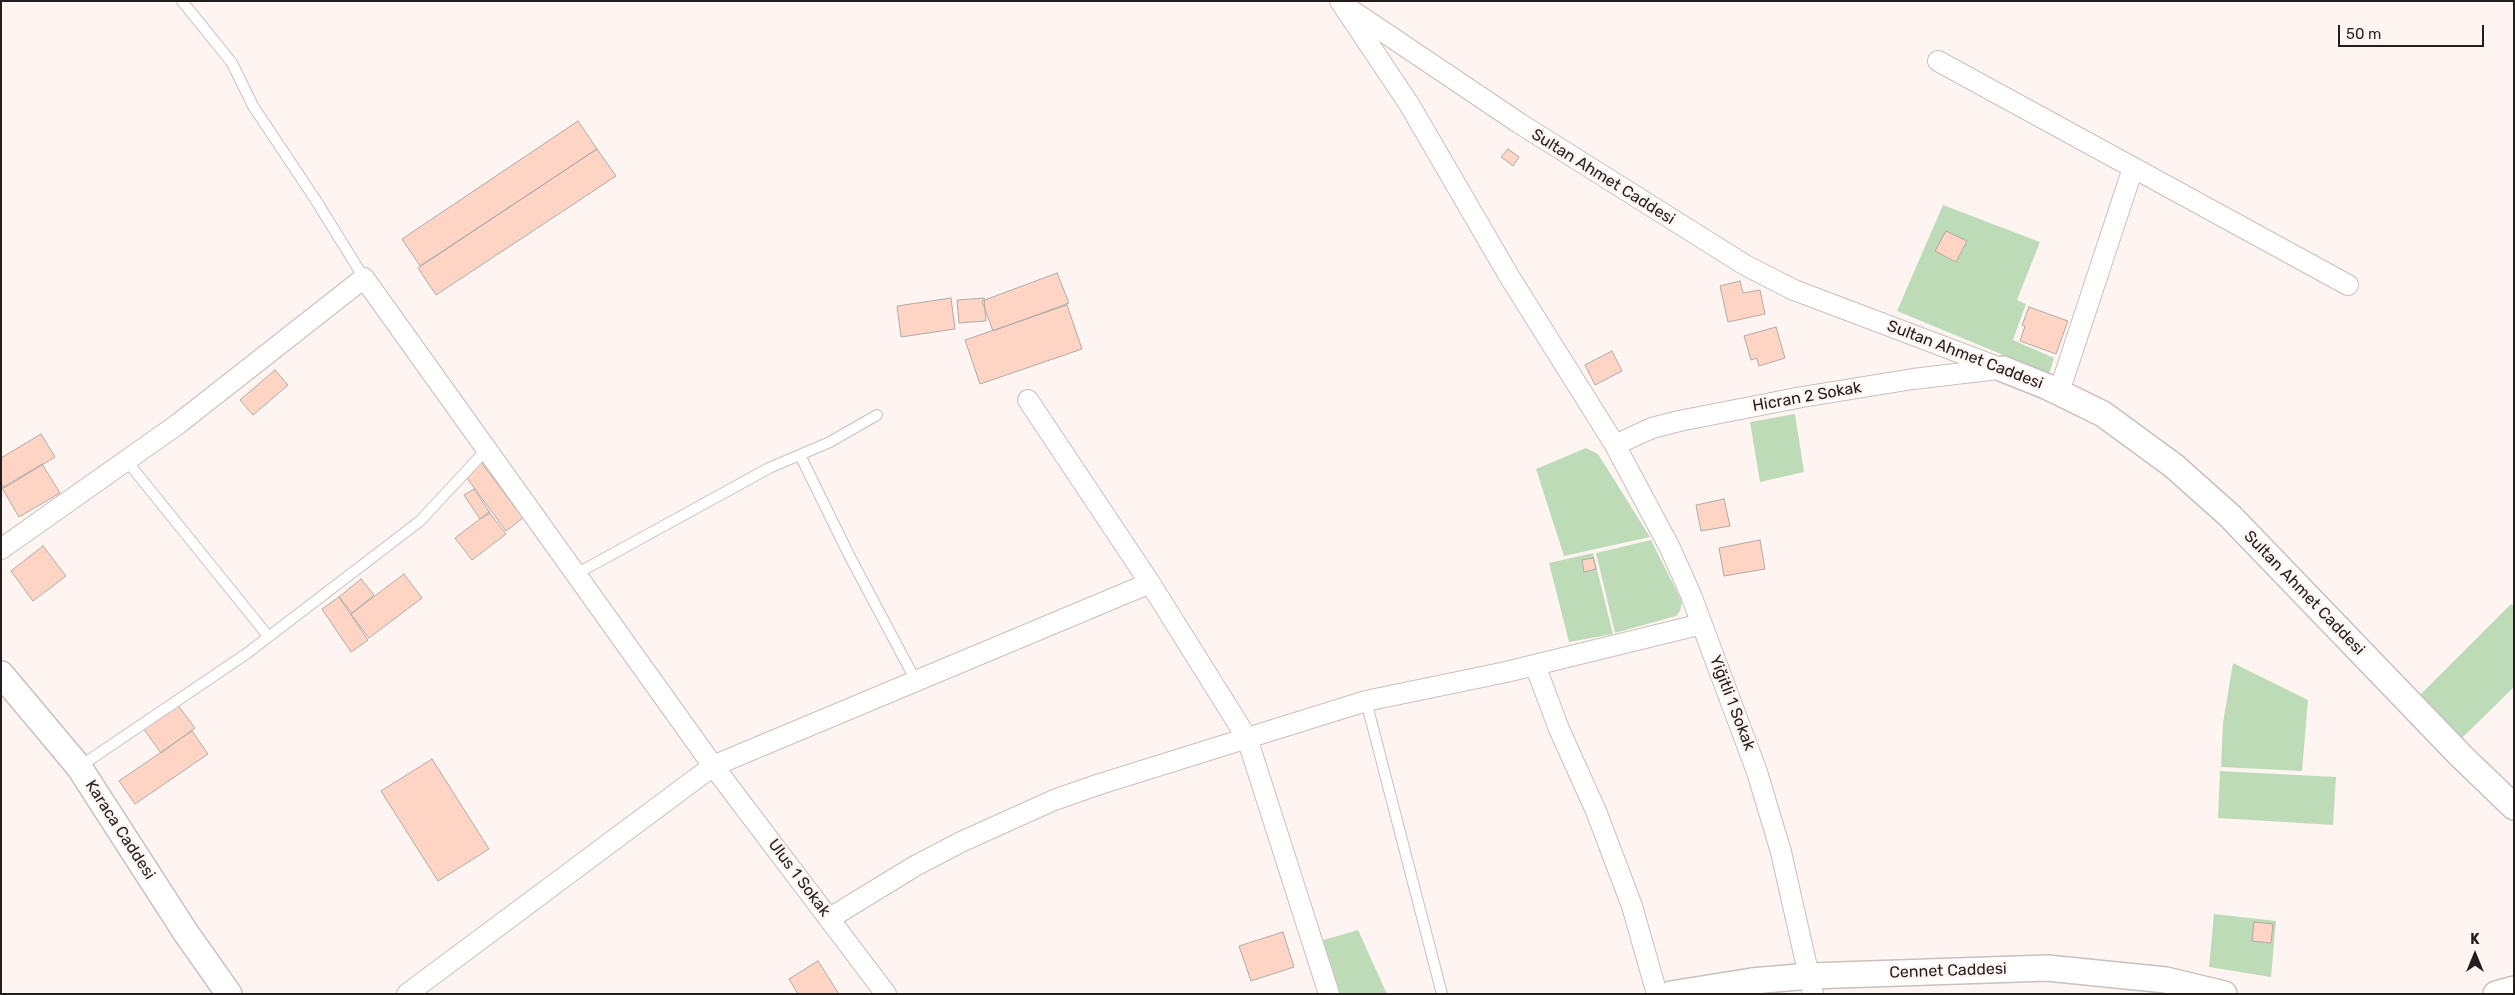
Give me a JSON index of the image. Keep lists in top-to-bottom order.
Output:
{
  "streets": {
    "street": [
      "Sultan Ahmet Caddesi",
      "Hicran 2 Sokak",
      "Yiğitli 1 Sokak",
      "Karaca Caddesi",
      "Ulus 1 Sokak",
      "Cennet Caddesi"
    ]
  },
  "crossings": [
    ["Sultan Ahmet Caddesi", "Hicran 2 Sokak"],
    ["Sultan Ahmet Caddesi", "Yiğitli 1 Sokak"],
    ["Hicran 2 Sokak", "Yiğitli 1 Sokak"],
    ["Yiğitli 1 Sokak", "Cennet Caddesi"]
  ],
  "scale_bar": "50 m",
  "north": "top"
}
